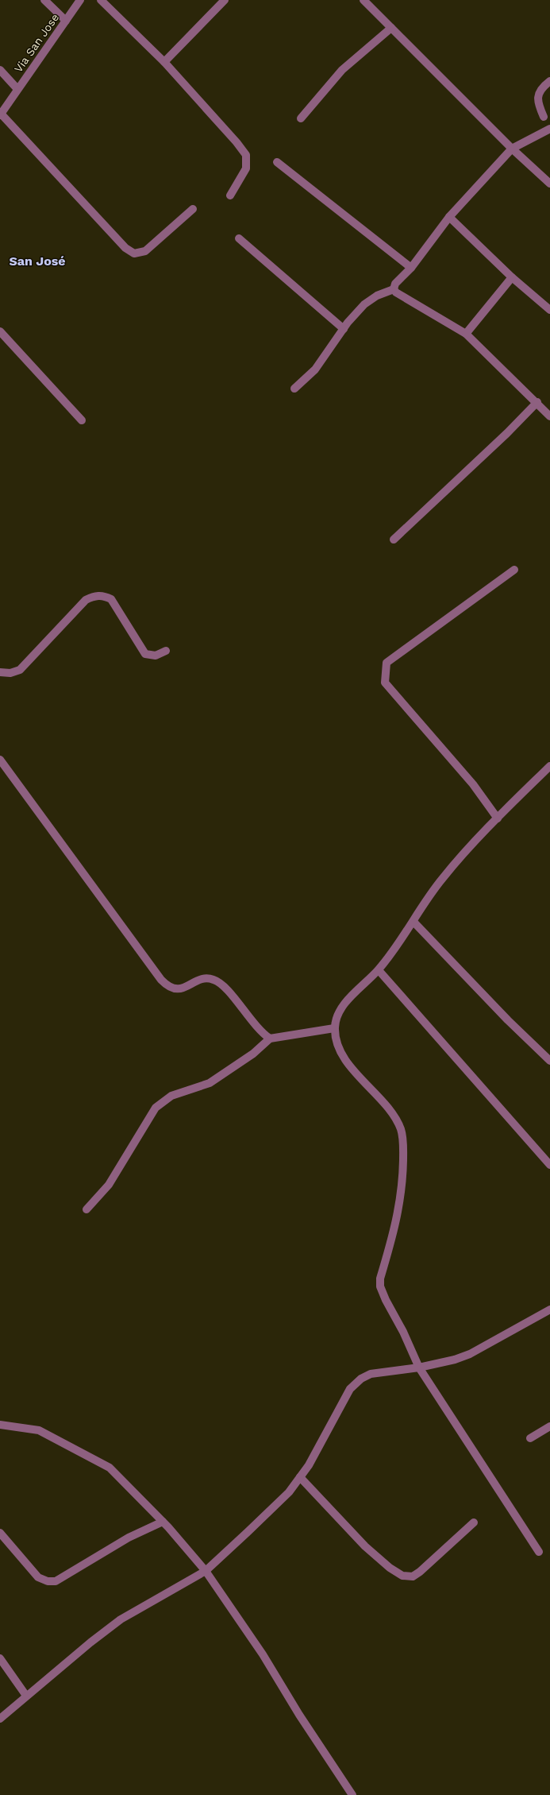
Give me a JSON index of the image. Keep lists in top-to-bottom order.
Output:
{
  "streets": {
    "street": ["Via San Jose"]
  },
  "districts": ["San José"]
}
